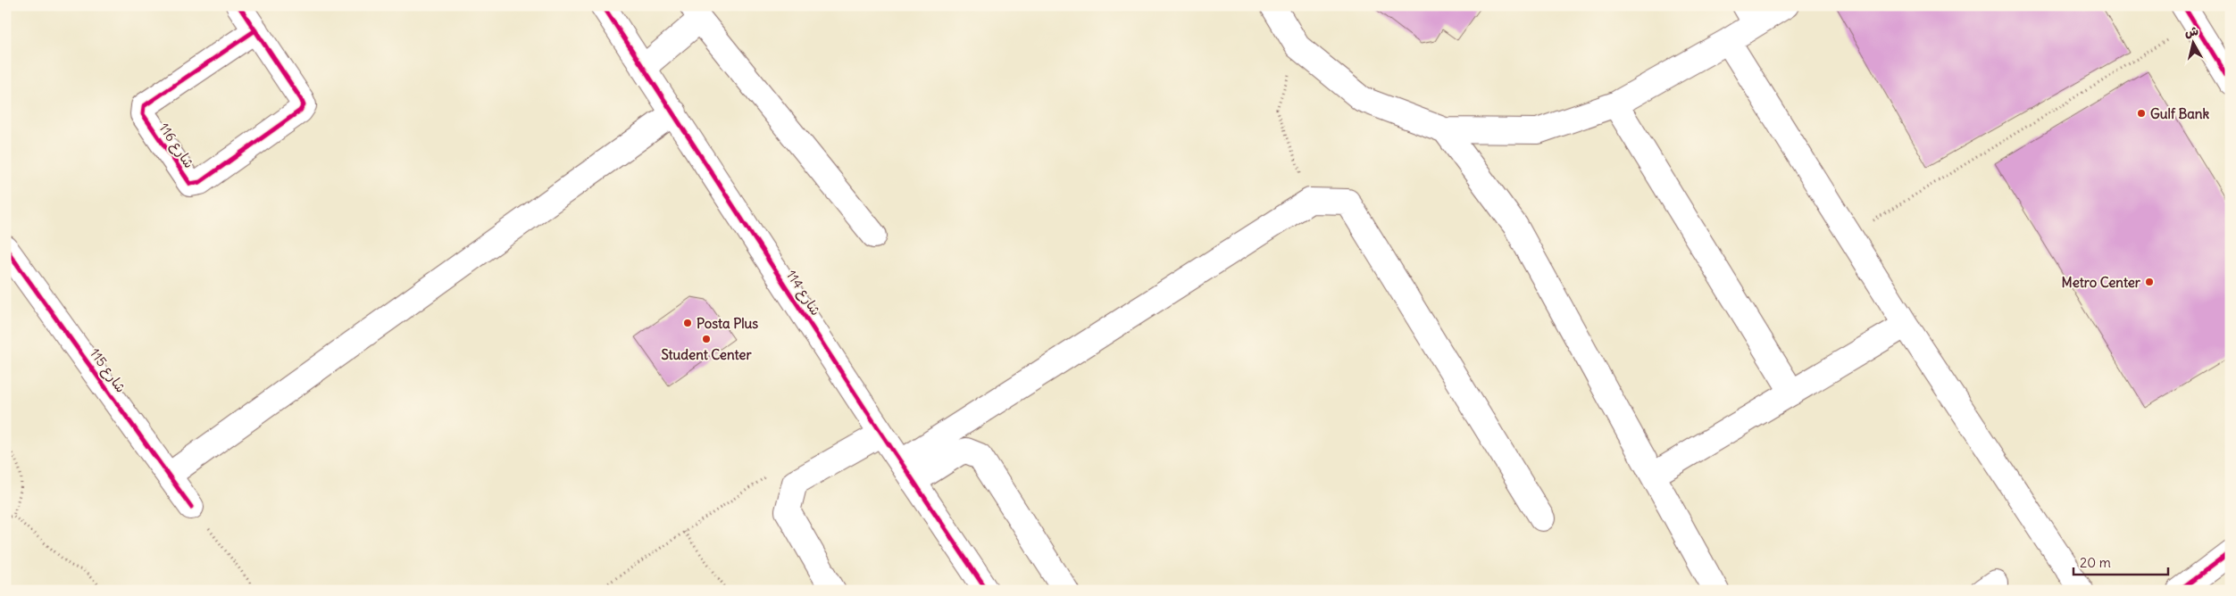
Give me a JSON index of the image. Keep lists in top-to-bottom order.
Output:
{
  "streets": {
    "street": ["شارع 116", "شارع 114", "شارع 115"]
  },
  "places": [
    "Gulf Bank",
    "Metro Center",
    "Posta Plus",
    "Student Center"
  ],
  "scale_bar": "20 m",
  "north": "top"
}
